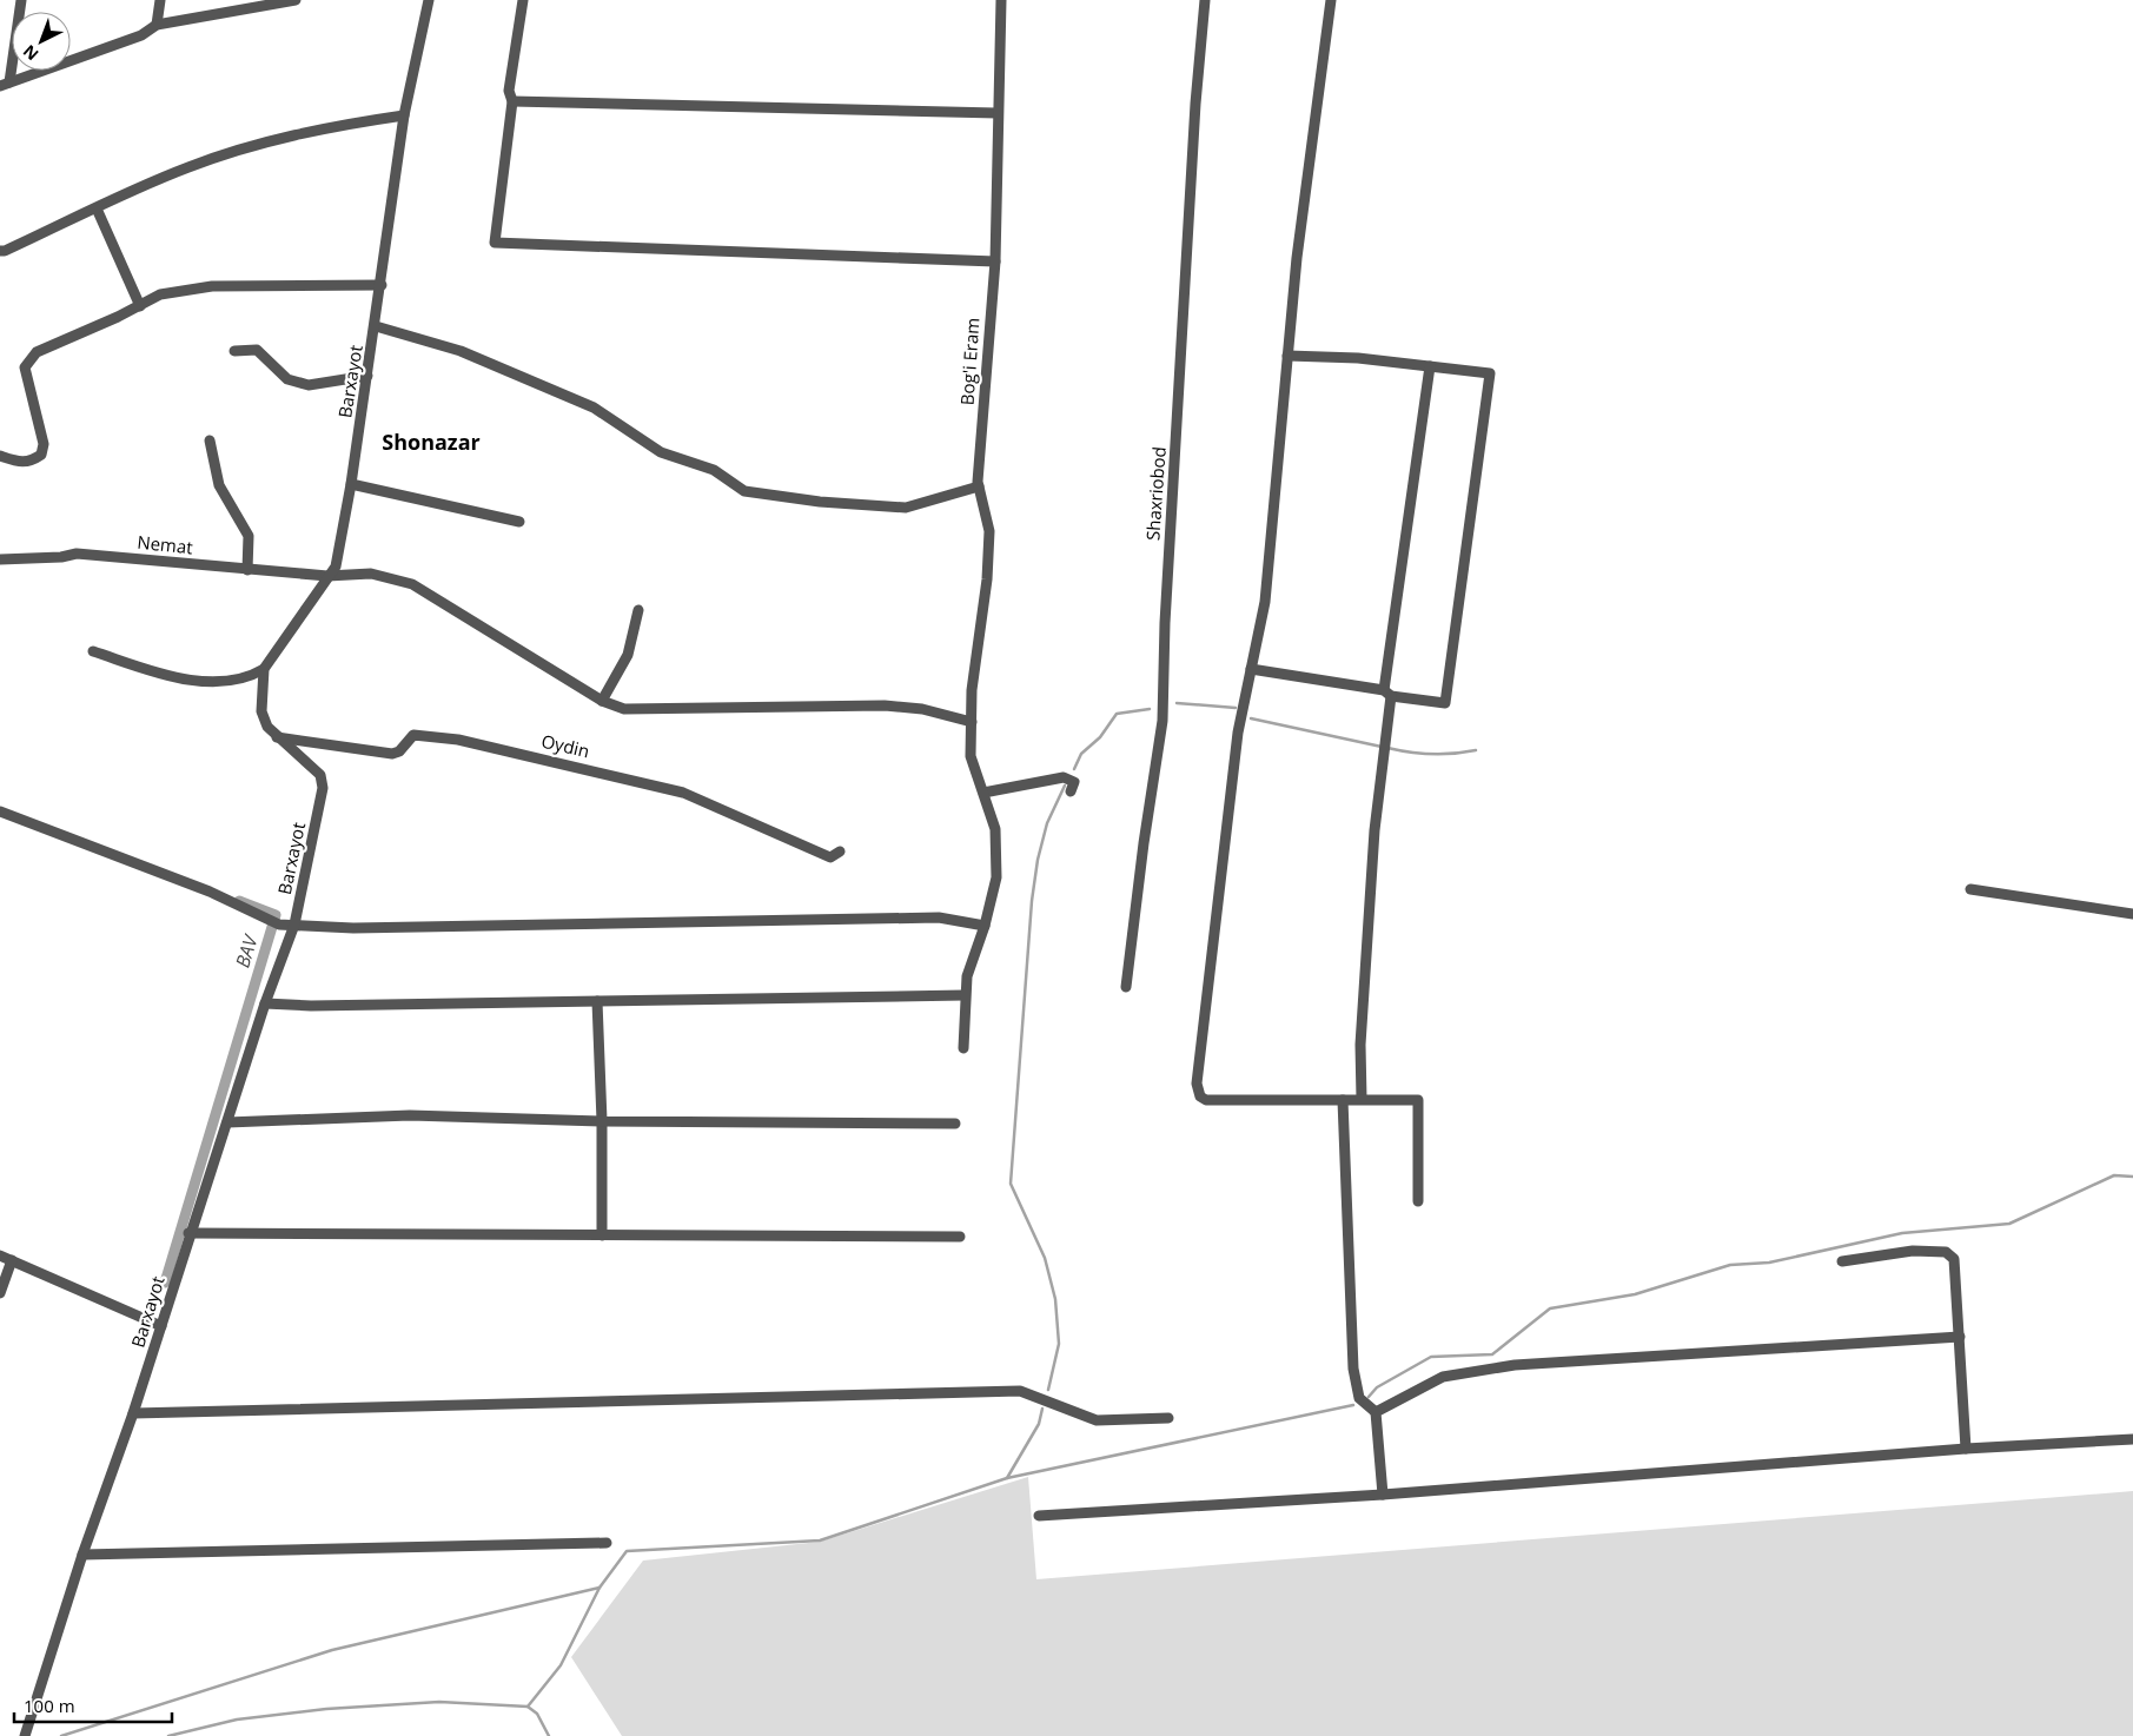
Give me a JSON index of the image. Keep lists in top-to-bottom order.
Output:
{
  "streets": {
    "street": [
      "Bog'i Eram",
      "Barxayot",
      "Shaxriobod",
      "Nemat",
      "Oydin"
    ]
  },
  "crossings": [
    ["Bog'i Eram", "Nemat"],
    ["Barxayot", "Nemat"],
    ["Barxayot", "Oydin"]
  ],
  "districts": ["Shonazar"],
  "water": ["BAV"],
  "scale_bar": "100 m",
  "north": "bottom left"
}
